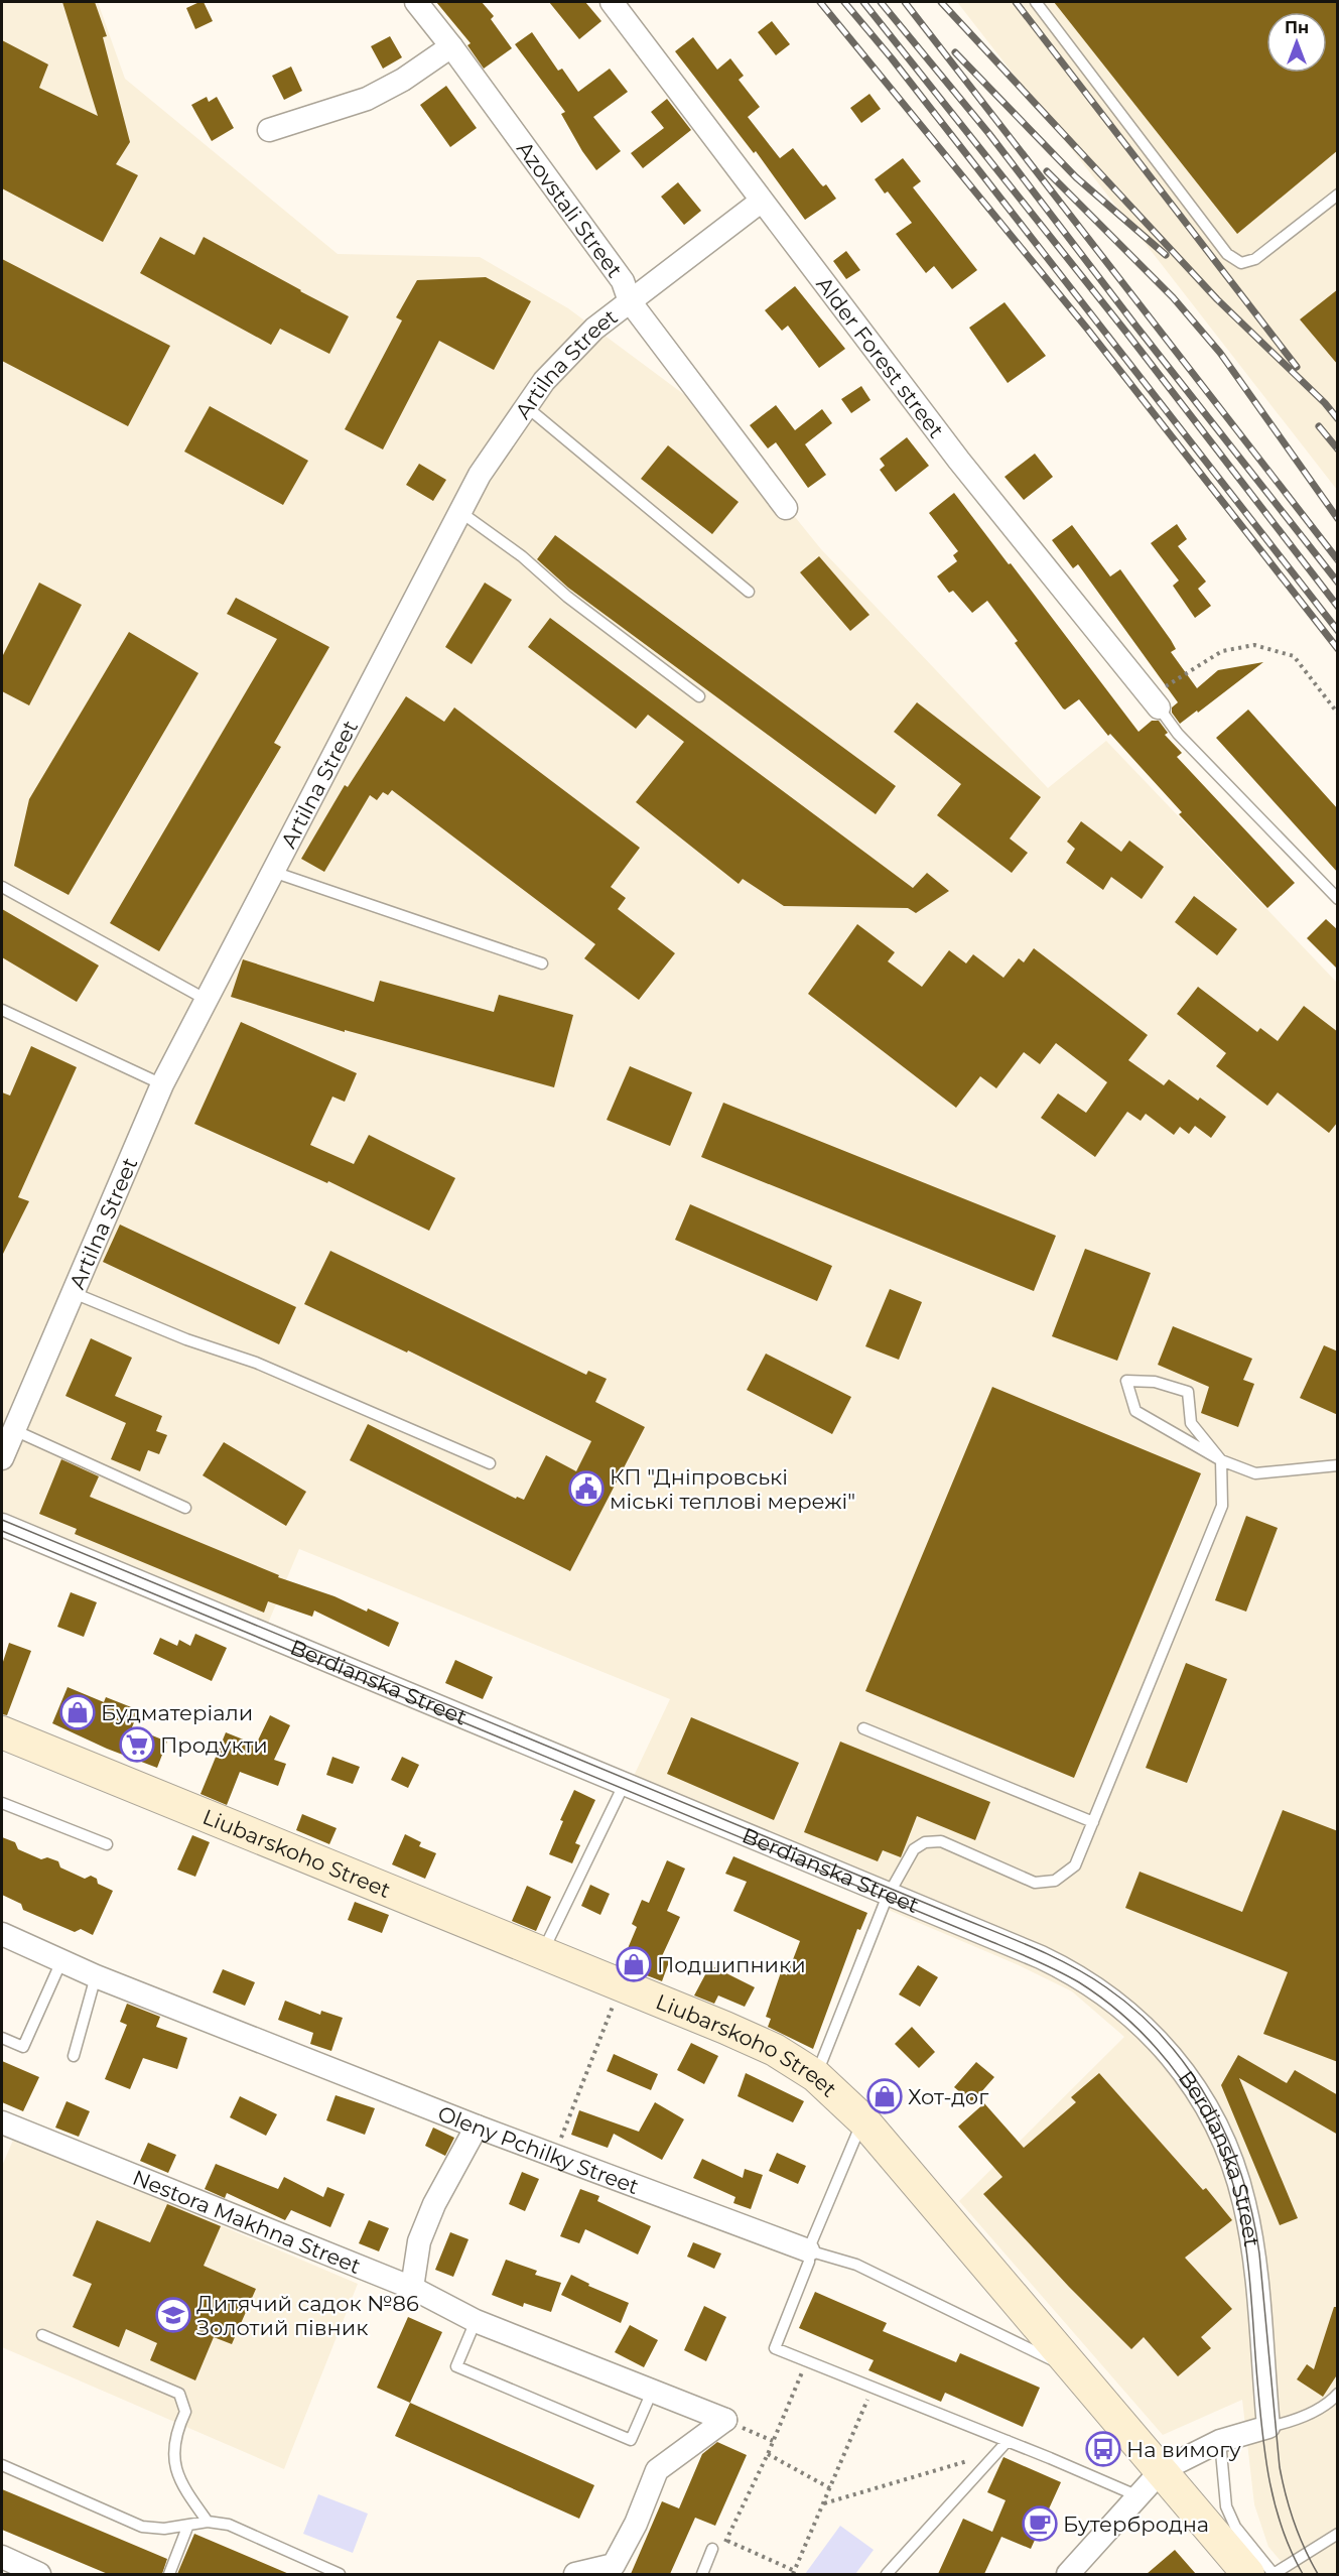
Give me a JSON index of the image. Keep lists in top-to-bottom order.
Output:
{
  "streets": {
    "main road": ["Liubarskoho Street"],
    "street": [
      "Azovstali Street",
      "Alder Forest street",
      "Artilna Street",
      "Berdianska Street",
      "Oleny Pchilky Street",
      "Nestora Makhna Street"
    ]
  },
  "crossings": [
    ["Azovstali Street", "Artilna Street"],
    ["Alder Forest street", "Artilna Street"],
    ["Liubarskoho Street", "Oleny Pchilky Street"]
  ],
  "places": {
    "public building": ["КП \"Дніпровські міські теплові мережі\""],
    "shop": ["Будматеріали", "Подшипники", "Хот-дог"],
    "supermarket": ["Продукти"],
    "school or university": ["Дитячий садок №86 Золотий півник"],
    "bus stop": ["На вимогу"],
    "cafe": ["Бутербродна"]
  },
  "north": "top"
}
